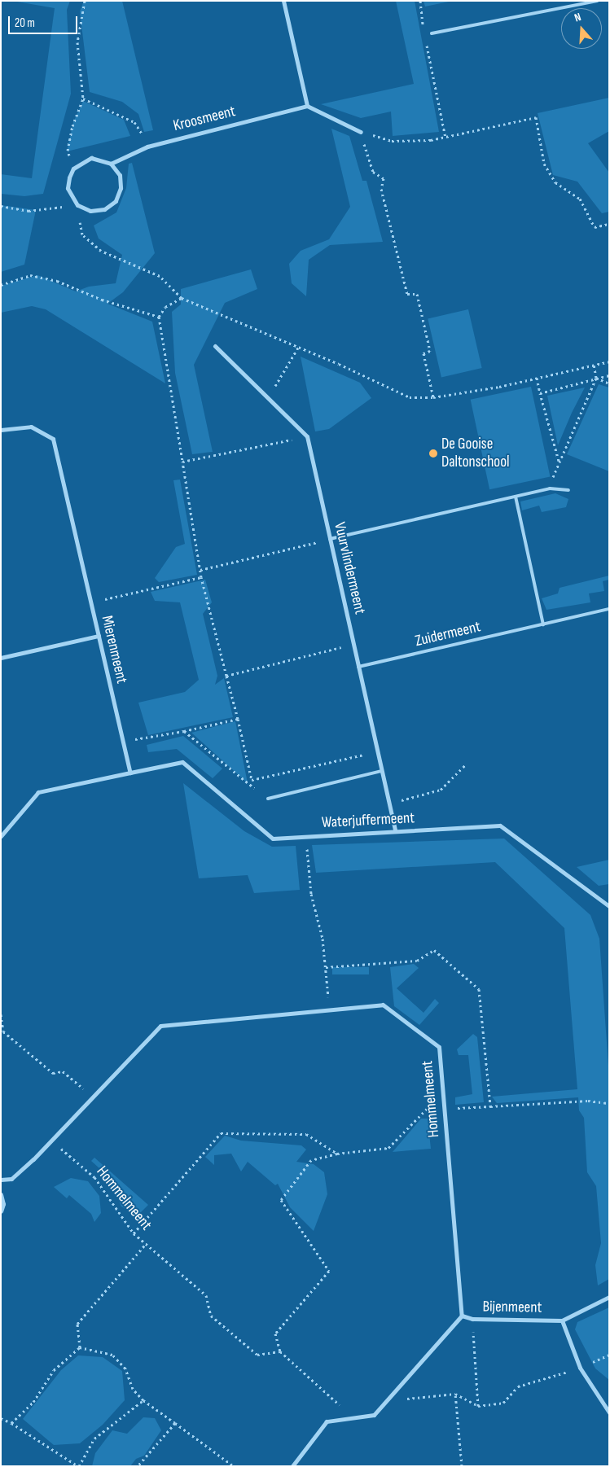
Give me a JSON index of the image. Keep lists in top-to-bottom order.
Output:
{
  "streets": {
    "street": [
      "Kroosmeent",
      "Vuurvlindermeent",
      "Mierenmeent",
      "Waterjuffermeent",
      "Hommelmeent",
      "Bijenmeent"
    ],
    "lane": ["Zuidermeent"]
  },
  "crossings": [
    ["Vuurvlindermeent", "Zuidermeent"],
    ["Vuurvlindermeent", "Waterjuffermeent"],
    ["Mierenmeent", "Waterjuffermeent"],
    ["Hommelmeent", "Bijenmeent"]
  ],
  "places": ["De Gooise Daltonschool"],
  "scale_bar": "20 m",
  "north": "top"
}
